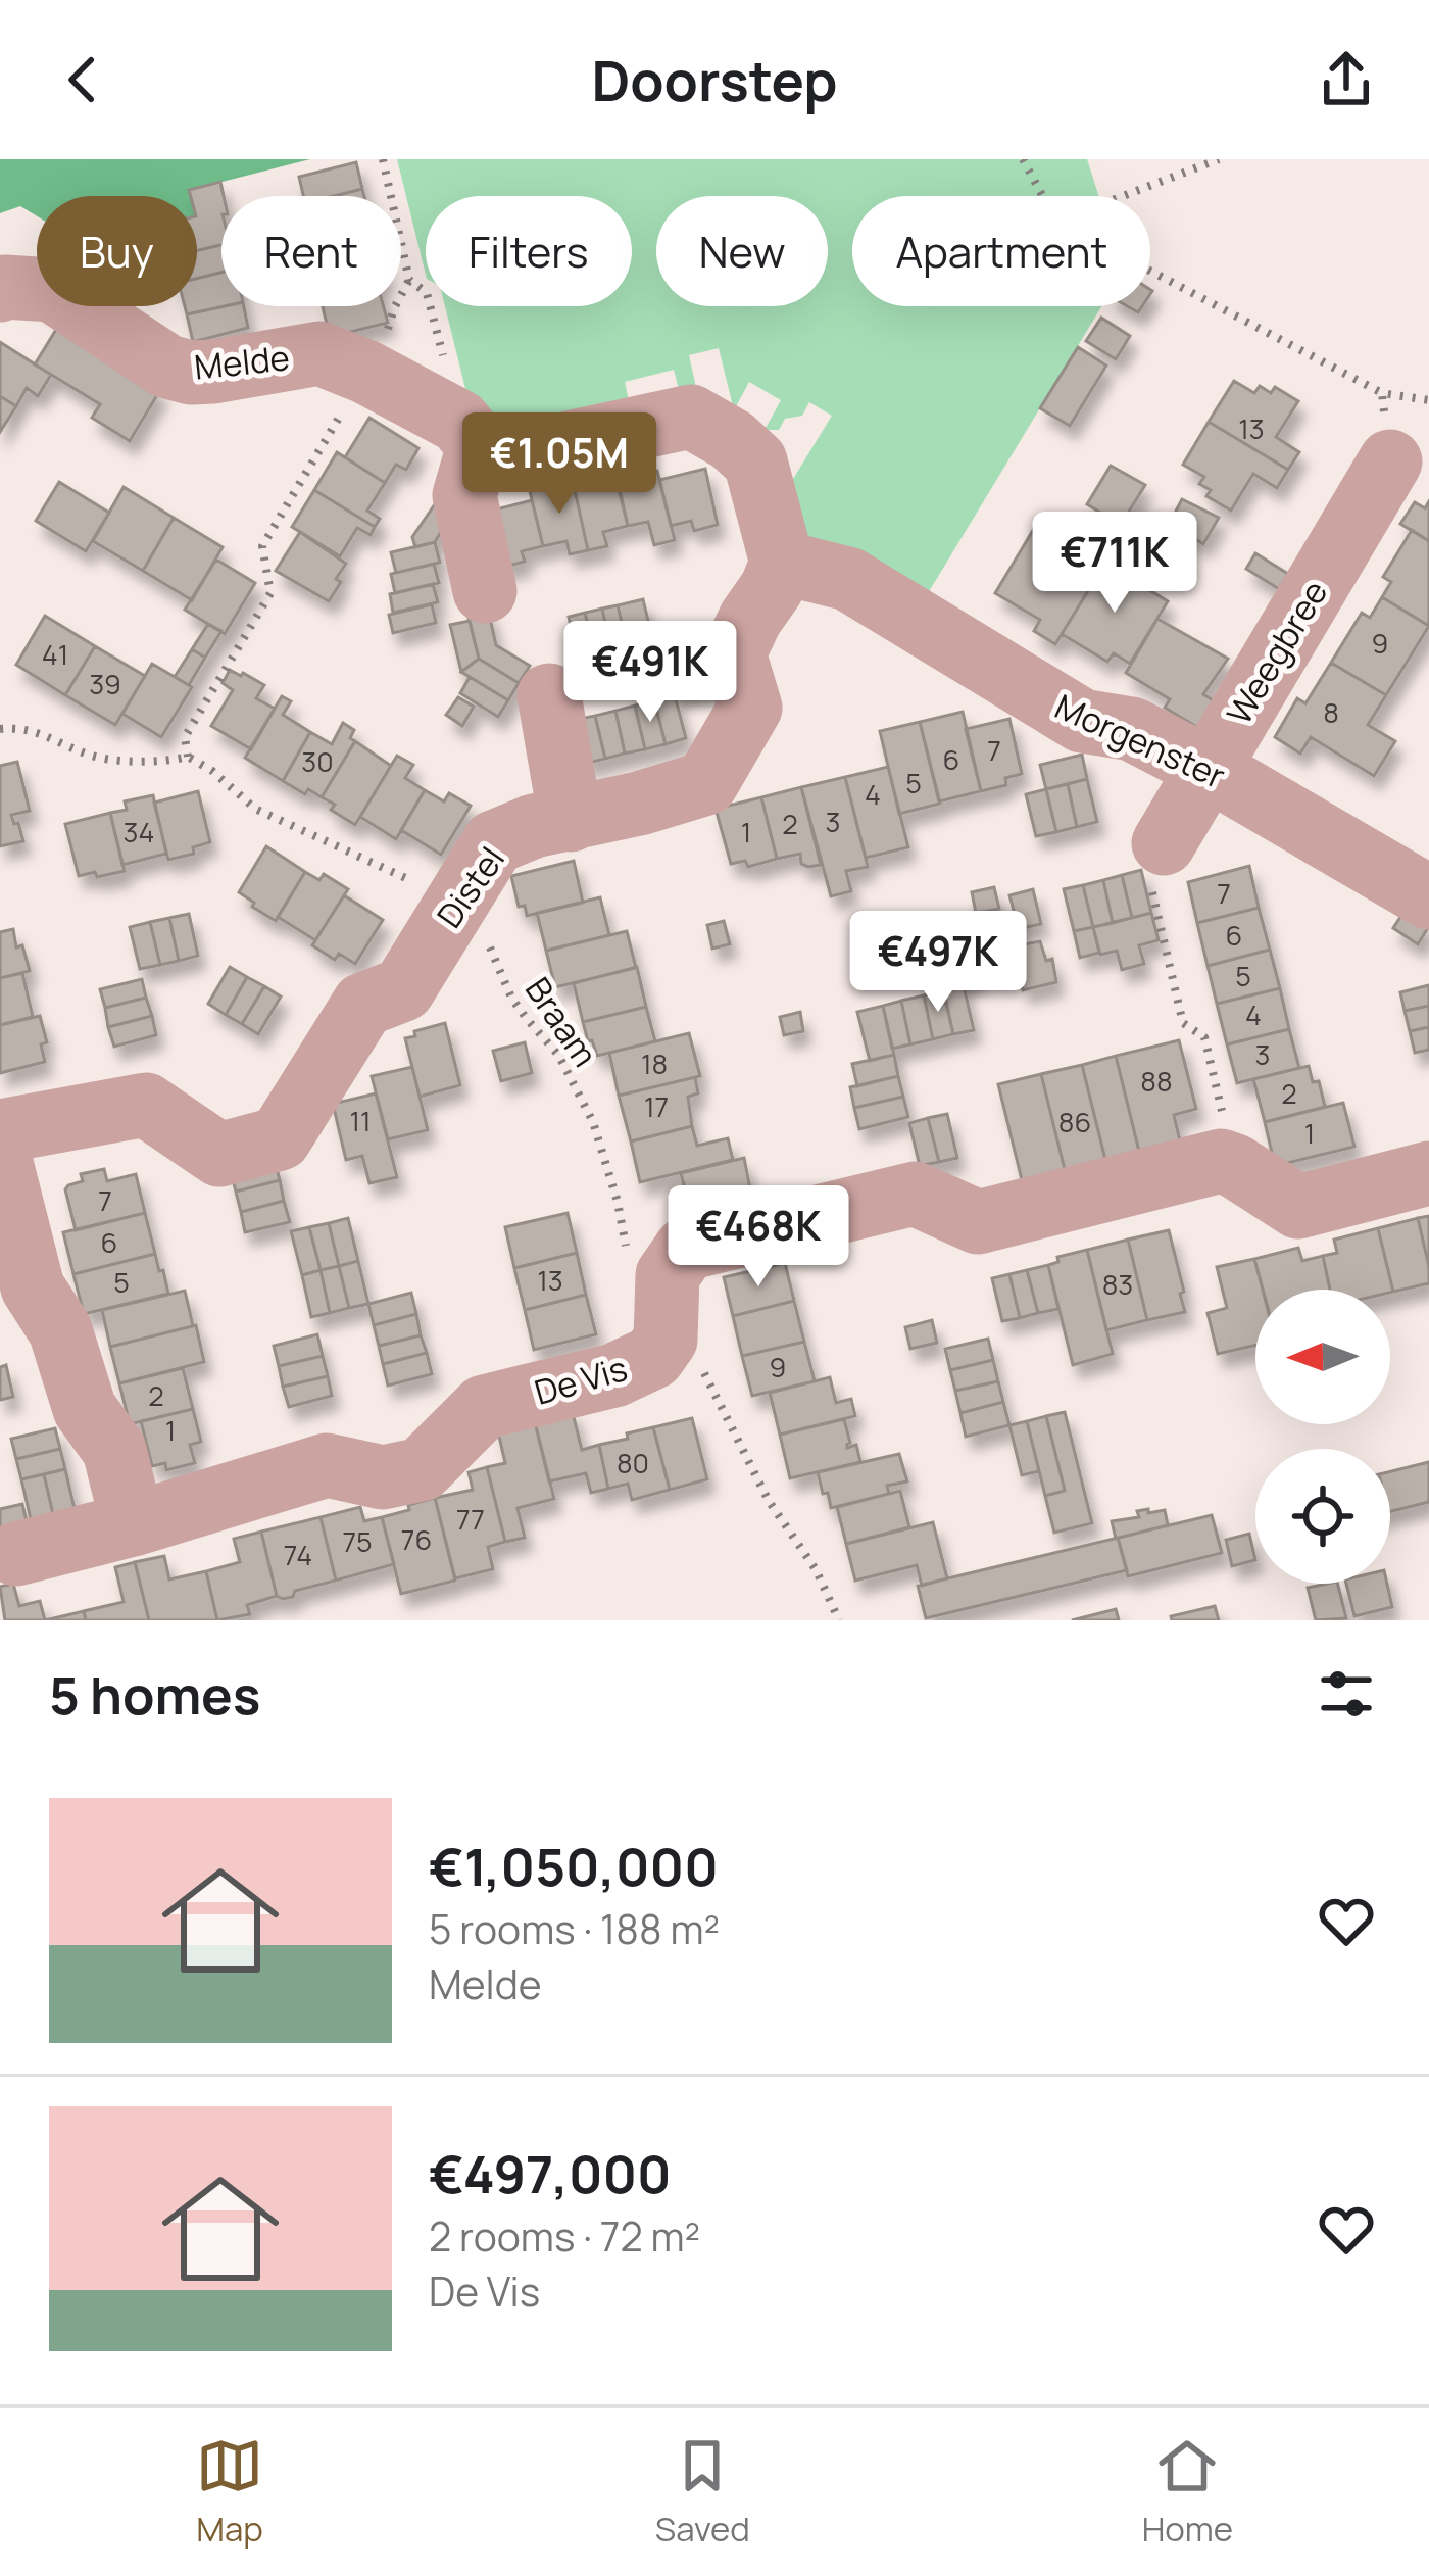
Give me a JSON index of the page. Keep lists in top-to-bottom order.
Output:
{
  "streets": {
    "street": [
      "Melde",
      "Weegbree",
      "Morgenster",
      "Distel",
      "De Vis"
    ],
    "path": ["Braam"]
  },
  "crossings": [
    ["Melde", "Morgenster"],
    ["Melde", "Distel"],
    ["Weegbree", "Morgenster"],
    ["Morgenster", "Distel"],
    ["Distel", "Braam"],
    ["Braam", "De Vis"]
  ],
  "house_numbers": [
    "13",
    "9",
    "41",
    "39",
    "8",
    "7",
    "6",
    "30",
    "5",
    "4",
    "3",
    "2",
    "34",
    "1",
    "7",
    "6",
    "5",
    "4",
    "3",
    "18",
    "88",
    "2",
    "17",
    "11",
    "86",
    "1",
    "7",
    "6",
    "13",
    "5",
    "83",
    "9",
    "2",
    "1",
    "80",
    "77",
    "76",
    "75",
    "74"
  ],
  "north": "left",
  "page": {
    "header": "Doorstep",
    "chip": [
      "Buy",
      "Rent",
      "Filters",
      "New",
      "Apartment"
    ],
    "price": [
      "€1.05M",
      "€711K",
      "€491K",
      "€497K",
      "€468K"
    ],
    "heading": "5 homes",
    "list": [
      {
        "name": "€1,050,000",
        "note": "5 rooms · 188 m² · Melde"
      },
      {
        "name": "€497,000",
        "note": "2 rooms · 72 m² · De Vis"
      }
    ],
    "tabs": ["Map", "Saved", "Home"]
  }
}
